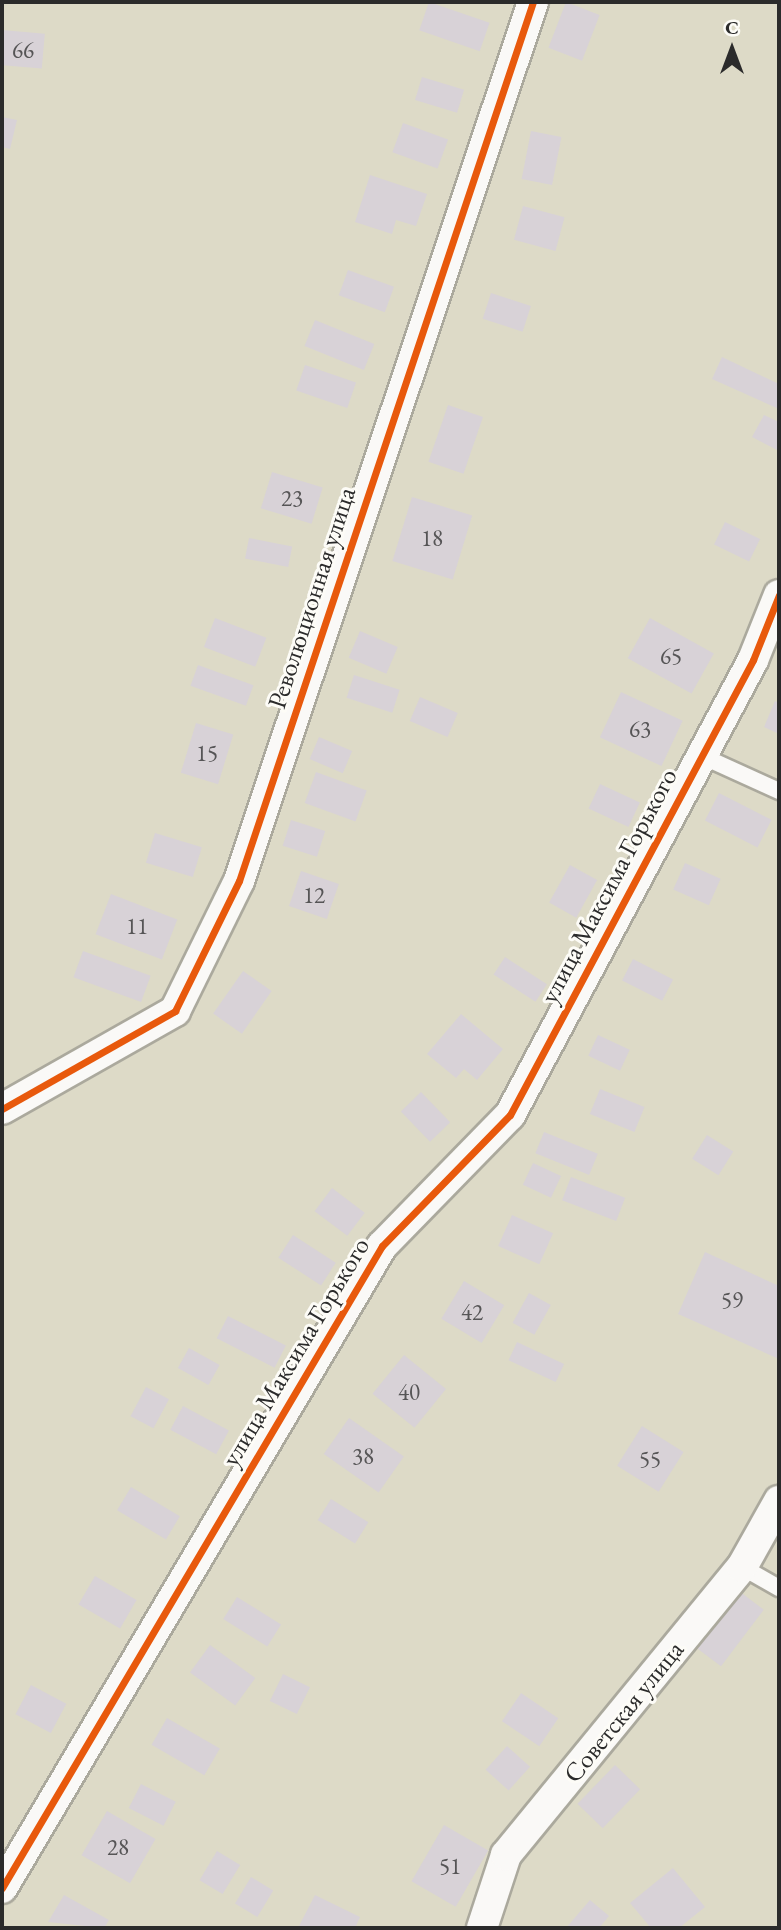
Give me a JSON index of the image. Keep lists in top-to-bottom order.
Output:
{
  "streets": {
    "street": ["Революционная улица", "улица Максима Горького", "Советская улица"]
  },
  "house_numbers": [
    "66",
    "23",
    "18",
    "65",
    "63",
    "15",
    "12",
    "11",
    "59",
    "42",
    "40",
    "38",
    "55",
    "28",
    "51"
  ],
  "north": "top"
}
